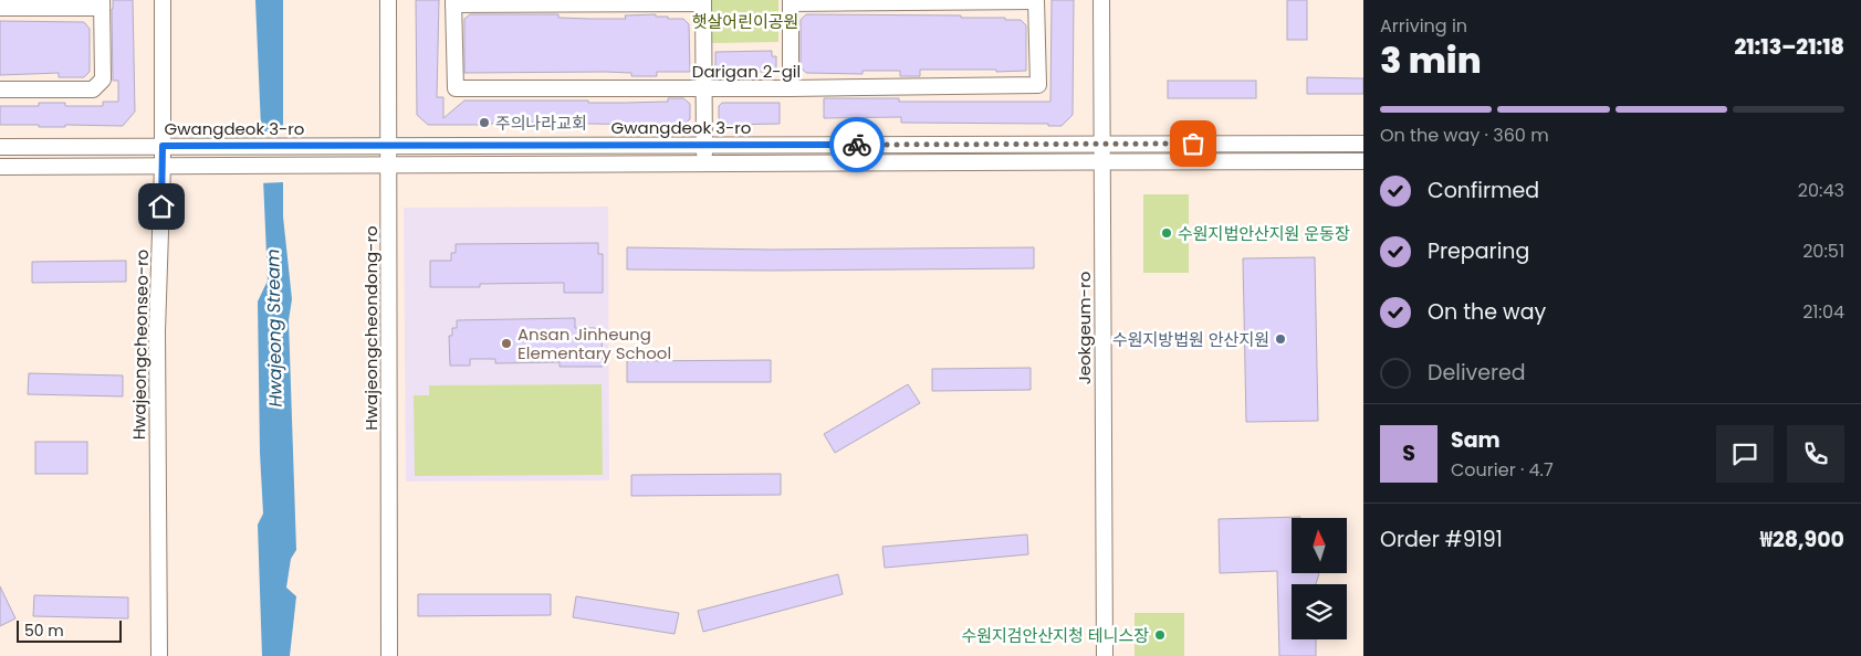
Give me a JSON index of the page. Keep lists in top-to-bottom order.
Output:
{
  "streets": {
    "street": [
      "Darigan 2-gil",
      "Gwangdeok 3-ro",
      "Hwajeongcheondong-ro",
      "Jeokgeum-ro",
      "Hwajeongcheonseo-ro"
    ]
  },
  "crossings": [
    ["Gwangdeok 3-ro", "Hwajeongcheondong-ro"],
    ["Gwangdeok 3-ro", "Jeokgeum-ro"],
    ["Gwangdeok 3-ro", "Hwajeongcheonseo-ro"]
  ],
  "water": ["Hwajeong Stream"],
  "parks": ["햇살어린이공원"],
  "places": [
    "주의나라교회",
    "수원지법안산지원 운동장",
    "수원지방법원 안산지원",
    "Ansan Jinheung Elementary School",
    "수원지검안산지청 테니스장"
  ],
  "scale_bar": "50 m",
  "north": "top",
  "page": {
    "heading": ["3 min", "Arriving in", "21:13–21:18"],
    "panel": [
      "Sam",
      "Courier · 4.7",
      "Order #9191",
      "₩28,900"
    ],
    "bar": "On the way · 360 m",
    "list": [
      ["Confirmed", "20:43"],
      ["Preparing", "20:51"],
      ["On the way", "21:04"],
      "Delivered"
    ],
    "round": "S",
    "scale": "50 m"
  }
}
